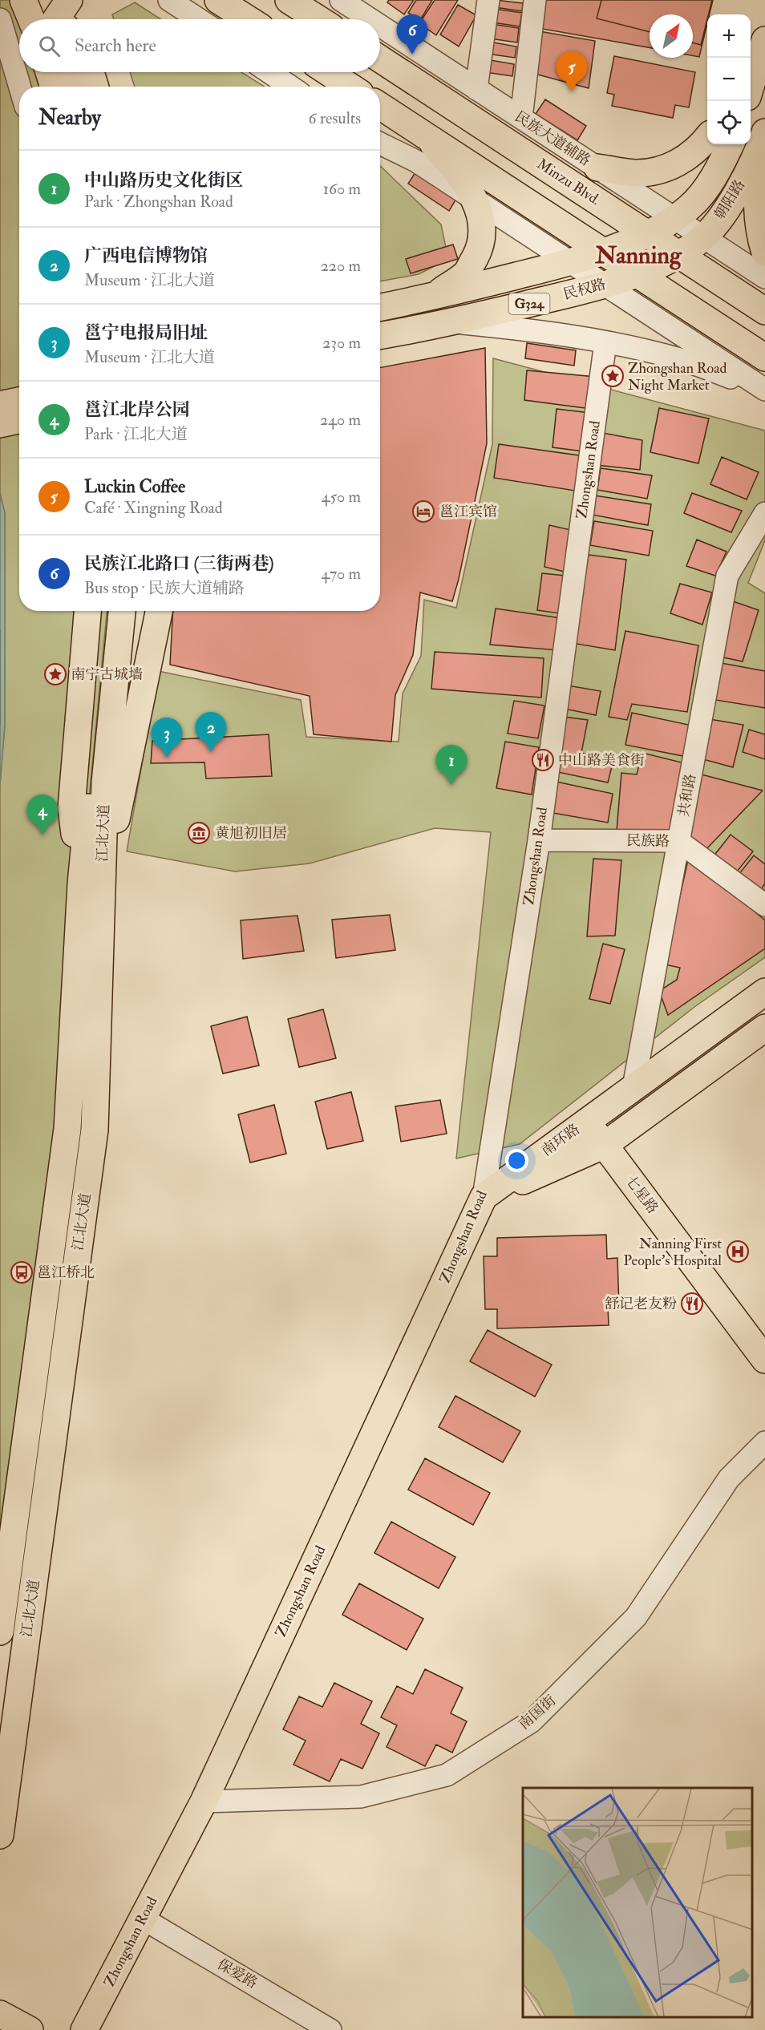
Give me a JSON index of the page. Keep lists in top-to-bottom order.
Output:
{
  "streets": {
    "main road": [
      "Minzu Blvd.",
      "朝阳路",
      "民权路",
      "G324",
      "Zhongshan Road",
      "江北大道",
      "南环路",
      "七星路"
    ],
    "street": [
      "民族大道辅路",
      "共和路",
      "民族路",
      "南国街",
      "保爱路"
    ]
  },
  "crossings": [
    ["民族大道辅路", "朝阳路"],
    ["Minzu Blvd.", "朝阳路"],
    ["Minzu Blvd.", "民权路"],
    ["朝阳路", "民权路"],
    ["Zhongshan Road", "民族路"],
    ["Zhongshan Road", "南环路"],
    ["Zhongshan Road", "南国街"],
    ["Zhongshan Road", "保爱路"],
    ["共和路", "民族路"],
    ["共和路", "南环路"],
    ["南环路", "七星路"]
  ],
  "districts": ["Nanning"],
  "places": {
    "place": ["Zhongshan Road Night Market", "南宁古城墙"],
    "hotel": ["邕江宾馆"],
    "restaurant": ["中山路美食街", "舒记老友粉"],
    "museum": ["黄旭初旧居"],
    "hospital": ["Nanning First People's Hospital"],
    "bus stop": ["邕江桥北"]
  },
  "north": "top right",
  "page": {
    "map_buttons": ["+", "−"],
    "pins": [
      "6",
      "5",
      "2",
      "3",
      "1",
      "4"
    ],
    "search": "Search here",
    "heading": ["Nearby", "6 results"],
    "list": [
      {
        "mark": "1",
        "name": "中山路历史文化街区",
        "note": "Park · Zhongshan Road",
        "value": "160 m"
      },
      {
        "mark": "2",
        "name": "广西电信博物馆",
        "note": "Museum · 江北大道",
        "value": "220 m"
      },
      {
        "mark": "3",
        "name": "邕宁电报局旧址",
        "note": "Museum · 江北大道",
        "value": "230 m"
      },
      {
        "mark": "4",
        "name": "邕江北岸公园",
        "note": "Park · 江北大道",
        "value": "240 m"
      },
      {
        "mark": "5",
        "name": "Luckin Coffee",
        "note": "Café · Xingning Road",
        "value": "450 m"
      },
      {
        "mark": "6",
        "name": "民族江北路口 (三街两巷)",
        "note": "Bus stop · 民族大道辅路",
        "value": "470 m"
      }
    ]
  }
}
